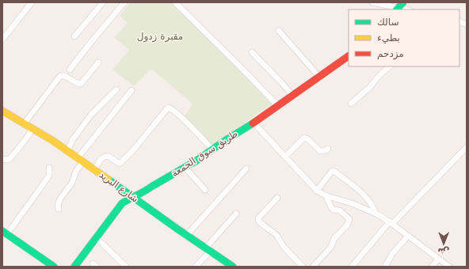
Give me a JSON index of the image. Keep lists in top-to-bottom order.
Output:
{
  "streets": {
    "street": ["طريق سوق الجمعة", "شارع البريد"]
  },
  "crossings": [
    ["طريق سوق الجمعة", "شارع البريد"]
  ],
  "parks": ["مقبرة زدول"],
  "legend": ["سالك", "بطيء", "مزدحم"],
  "north": "bottom"
}
